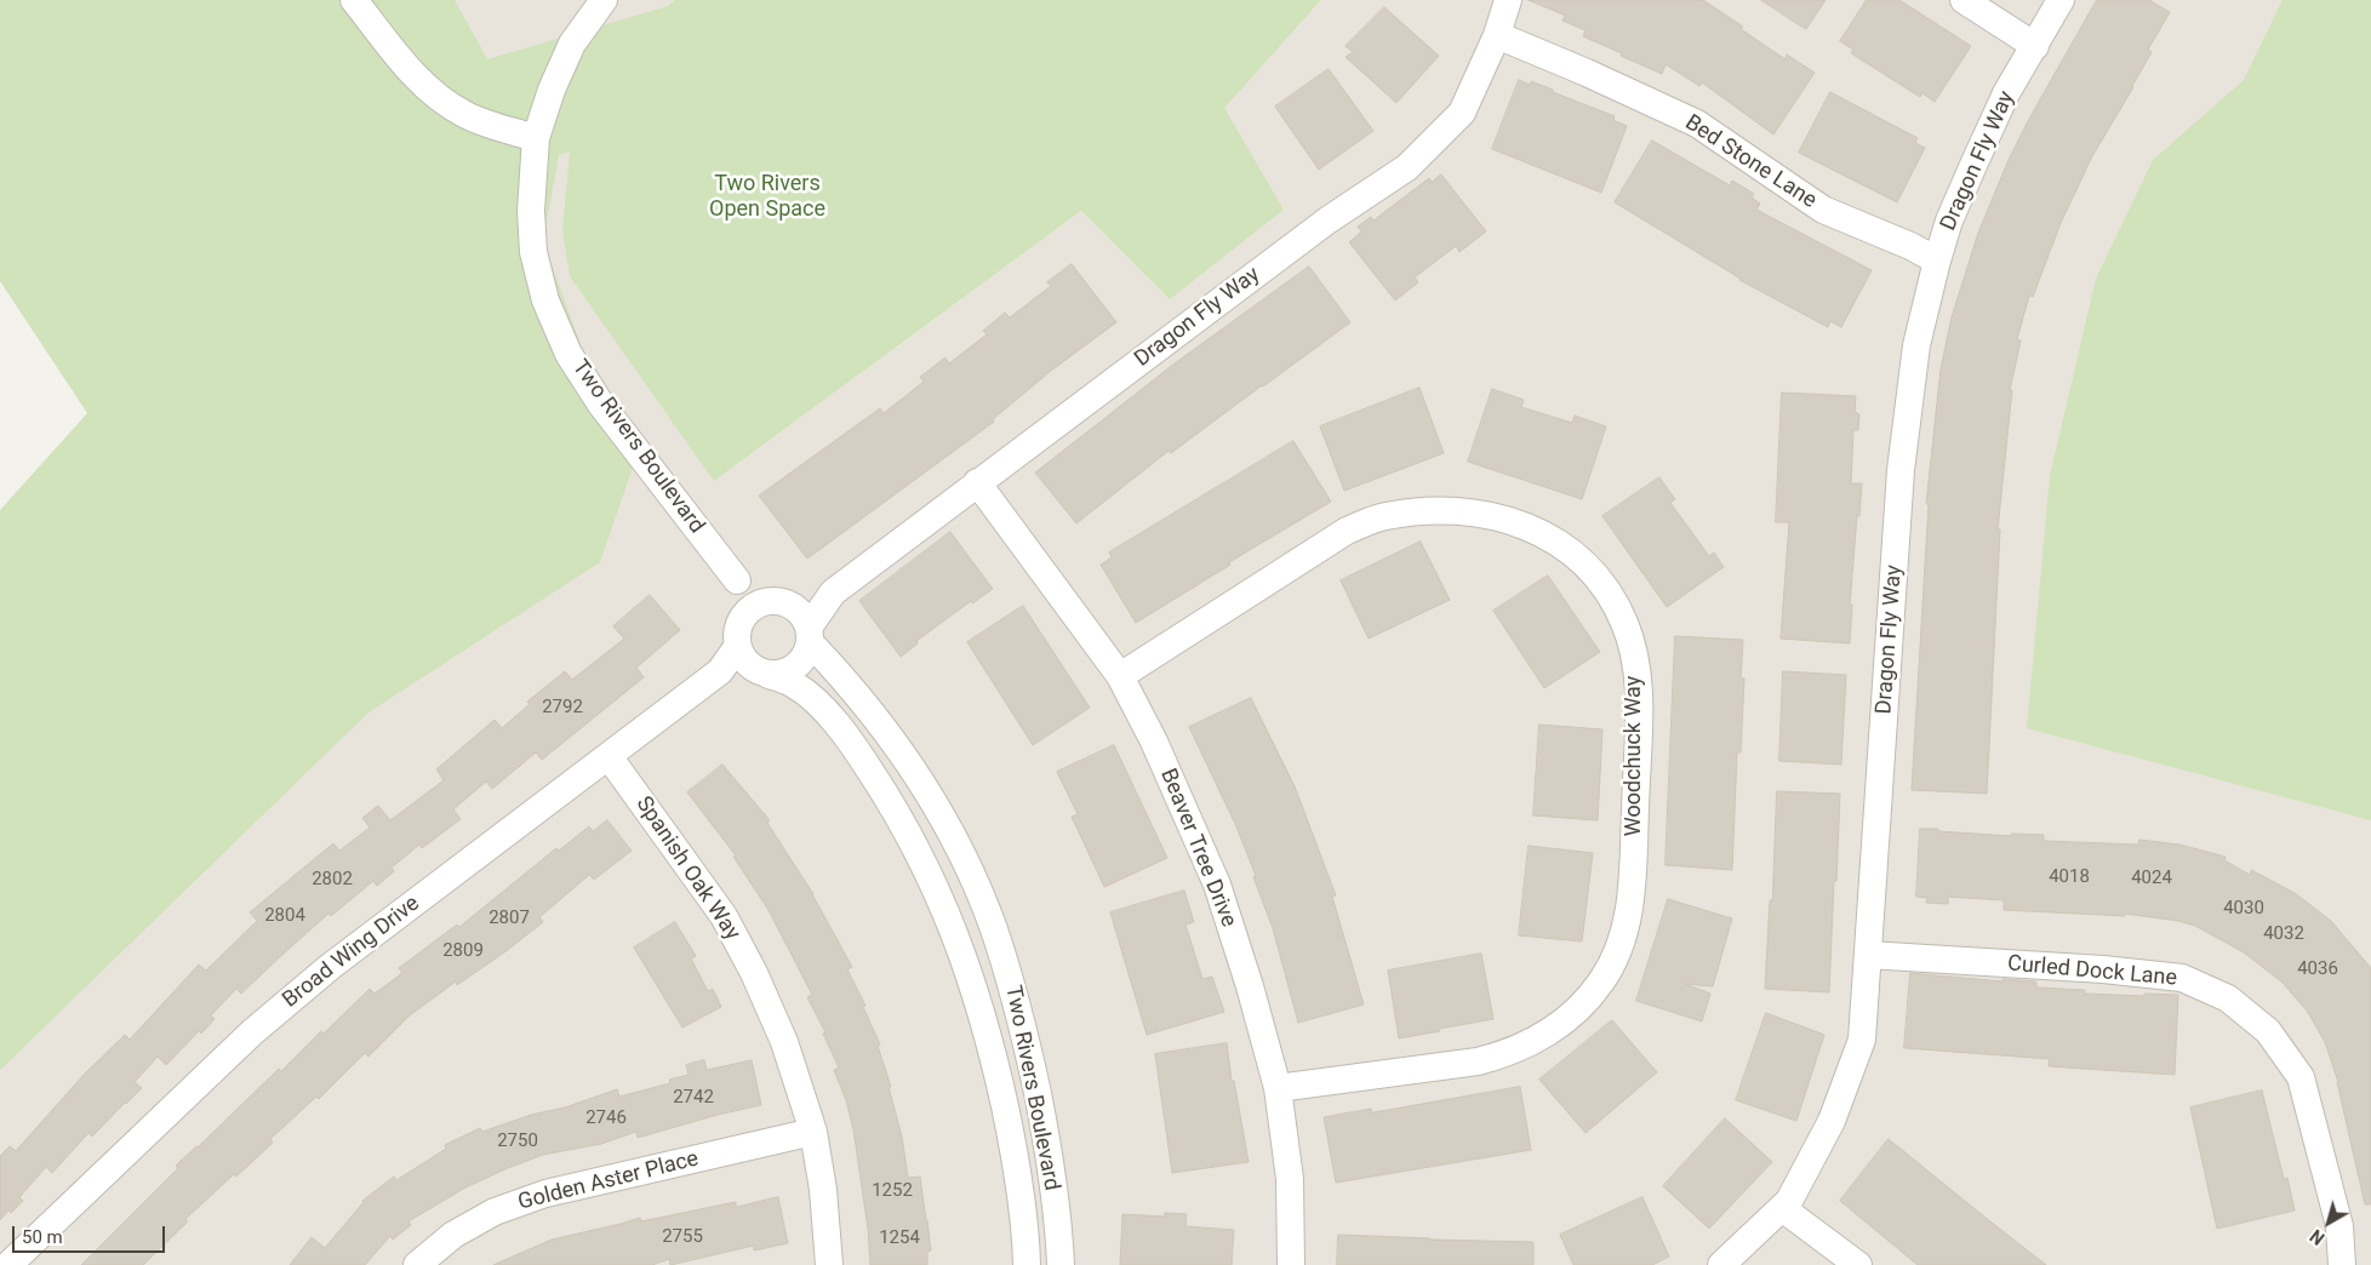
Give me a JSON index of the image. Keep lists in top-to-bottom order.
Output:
{
  "streets": {
    "street": [
      "Dragon Fly Way",
      "Bed Stone Lane",
      "Two Rivers Boulevard",
      "Woodchuck Way",
      "Beaver Tree Drive",
      "Spanish Oak Way",
      "Broad Wing Drive",
      "Curled Dock Lane",
      "Golden Aster Place"
    ]
  },
  "crossings": [
    ["Dragon Fly Way", "Bed Stone Lane"],
    ["Dragon Fly Way", "Two Rivers Boulevard"],
    ["Dragon Fly Way", "Beaver Tree Drive"],
    ["Dragon Fly Way", "Broad Wing Drive"],
    ["Dragon Fly Way", "Curled Dock Lane"],
    ["Two Rivers Boulevard", "Broad Wing Drive"],
    ["Woodchuck Way", "Beaver Tree Drive"],
    ["Spanish Oak Way", "Broad Wing Drive"],
    ["Spanish Oak Way", "Golden Aster Place"]
  ],
  "parks": ["Two Rivers Open Space"],
  "house_numbers": [
    "2792",
    "4018",
    "4024",
    "2802",
    "4030",
    "2804",
    "2807",
    "4032",
    "2809",
    "4036",
    "2742",
    "2746",
    "2750",
    "1252",
    "2755",
    "1254"
  ],
  "scale_bar": "50 m",
  "north": "bottom left"
}
